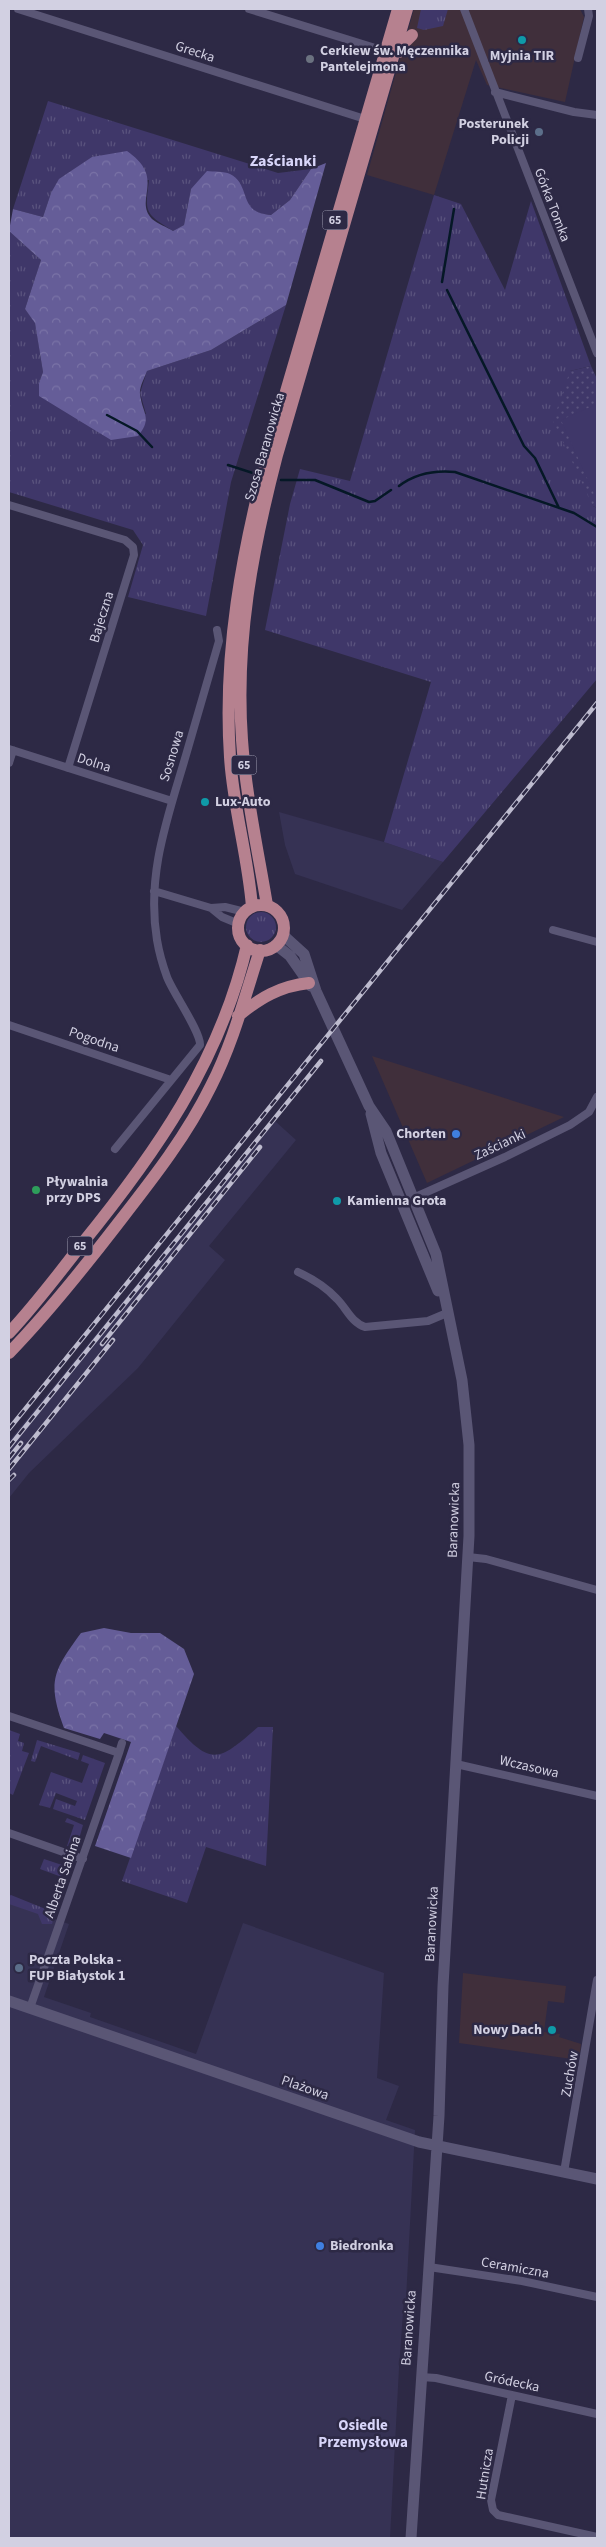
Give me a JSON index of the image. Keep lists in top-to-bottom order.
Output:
{
  "streets": {
    "main road": ["65", "Szosa Baranowicka"],
    "street": [
      "Grecka",
      "Górka Tomka",
      "Bajeczna",
      "Sosnowa",
      "Dolna",
      "Pogodna",
      "Zaścianki",
      "Baranowicka",
      "Wczasowa",
      "Alberta Sabina",
      "Zuchów",
      "Plażowa",
      "Ceramiczna",
      "Gródecka",
      "Hutnicza"
    ]
  },
  "crossings": [
    ["Grecka", "Szosa Baranowicka"],
    ["65", "Szosa Baranowicka"],
    ["Bajeczna", "Dolna"],
    ["Sosnowa", "Dolna"],
    ["Sosnowa", "Pogodna"],
    ["Zaścianki", "Baranowicka"],
    ["Baranowicka", "Wczasowa"],
    ["Baranowicka", "Plażowa"],
    ["Baranowicka", "Ceramiczna"],
    ["Baranowicka", "Gródecka"],
    ["Alberta Sabina", "Plażowa"],
    ["Zuchów", "Plażowa"],
    ["Gródecka", "Hutnicza"]
  ],
  "districts": ["Zaścianki", "Osiedle Przemysłowa"],
  "places": [
    "Myjnia TIR",
    "Cerkiew św. Męczennika Pantelejmona",
    "Posterunek Policji",
    "Lux-Auto",
    "Chorten",
    "Pływalnia przy DPS",
    "Kamienna Grota",
    "Poczta Polska - FUP Białystok 1",
    "Nowy Dach",
    "Biedronka"
  ]
}
